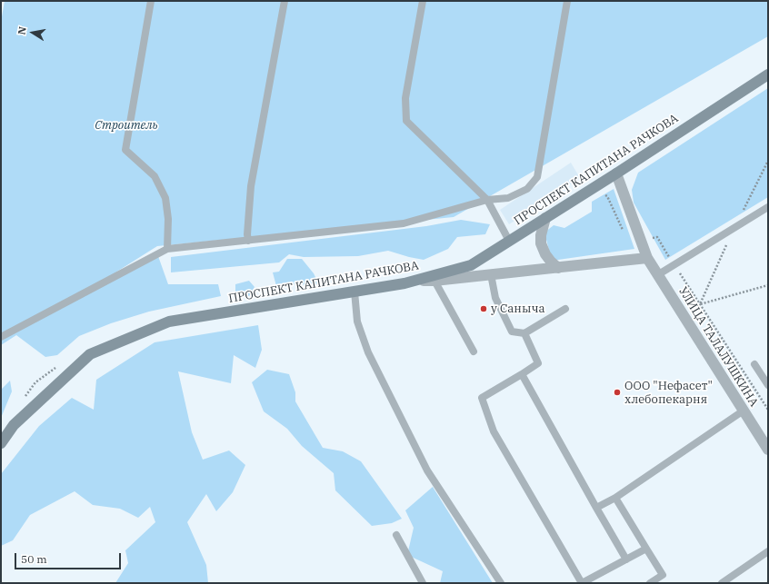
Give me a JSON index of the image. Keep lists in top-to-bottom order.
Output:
{
  "streets": {
    "street": ["ПРОСПЕКТ КАПИТАНА РАЧКОВА", "УЛИЦА ТАЛАЛУШКИНА"]
  },
  "crossings": [
    ["ПРОСПЕКТ КАПИТАНА РАЧКОВА", "УЛИЦА ТАЛАЛУШКИНА"]
  ],
  "parks": ["Строитель"],
  "places": ["у Саныча", "ООО \"Нефасет\" хлебопекарня"],
  "scale_bar": "50 m",
  "north": "left"
}
